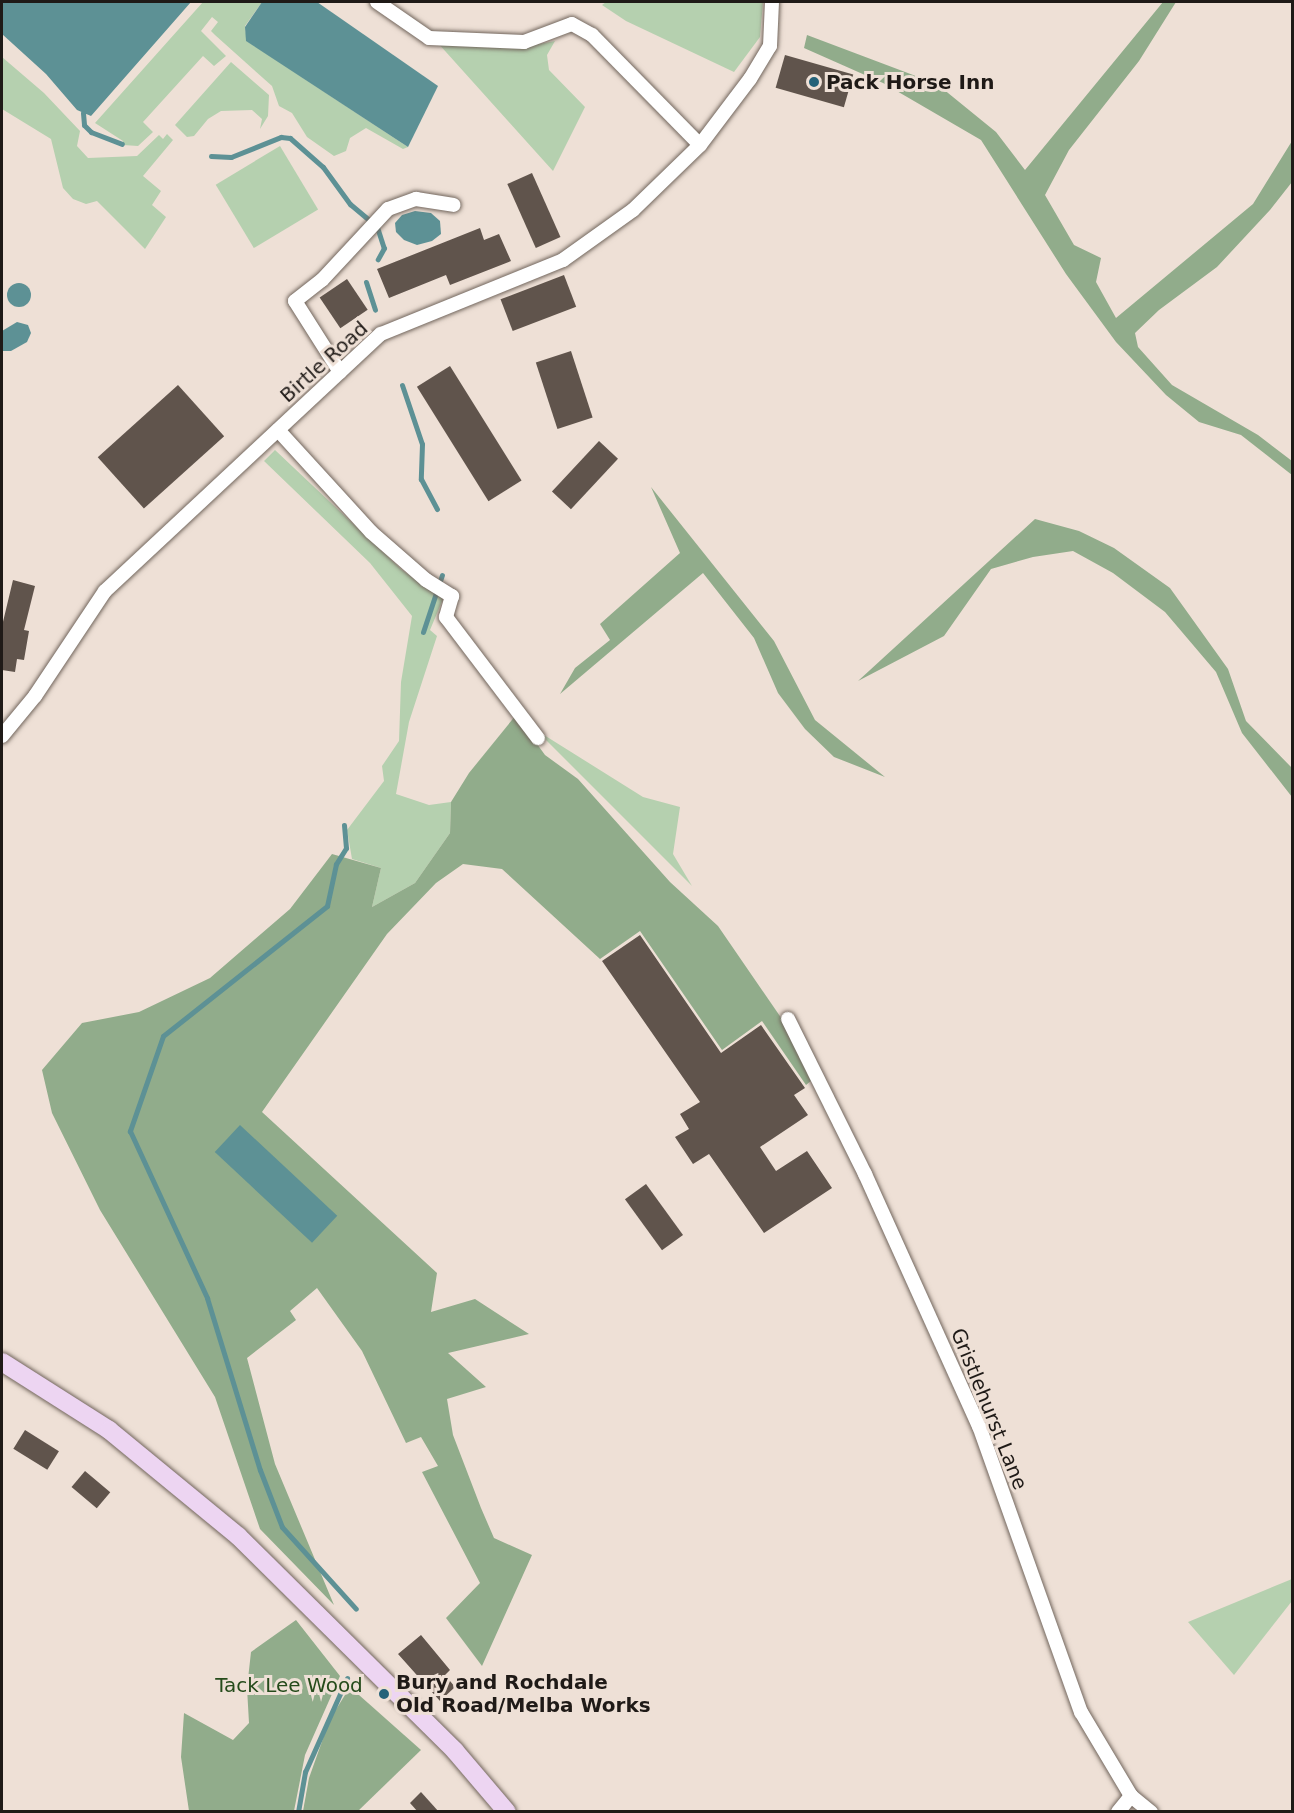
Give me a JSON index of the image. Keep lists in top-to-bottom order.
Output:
{
  "streets": {
    "street": ["Birtle Road", "Gristlehurst Lane"]
  },
  "parks": ["Tack Lee Wood"],
  "places": ["Pack Horse Inn", "Bury and Rochdale Old Road/Melba Works"]
}
